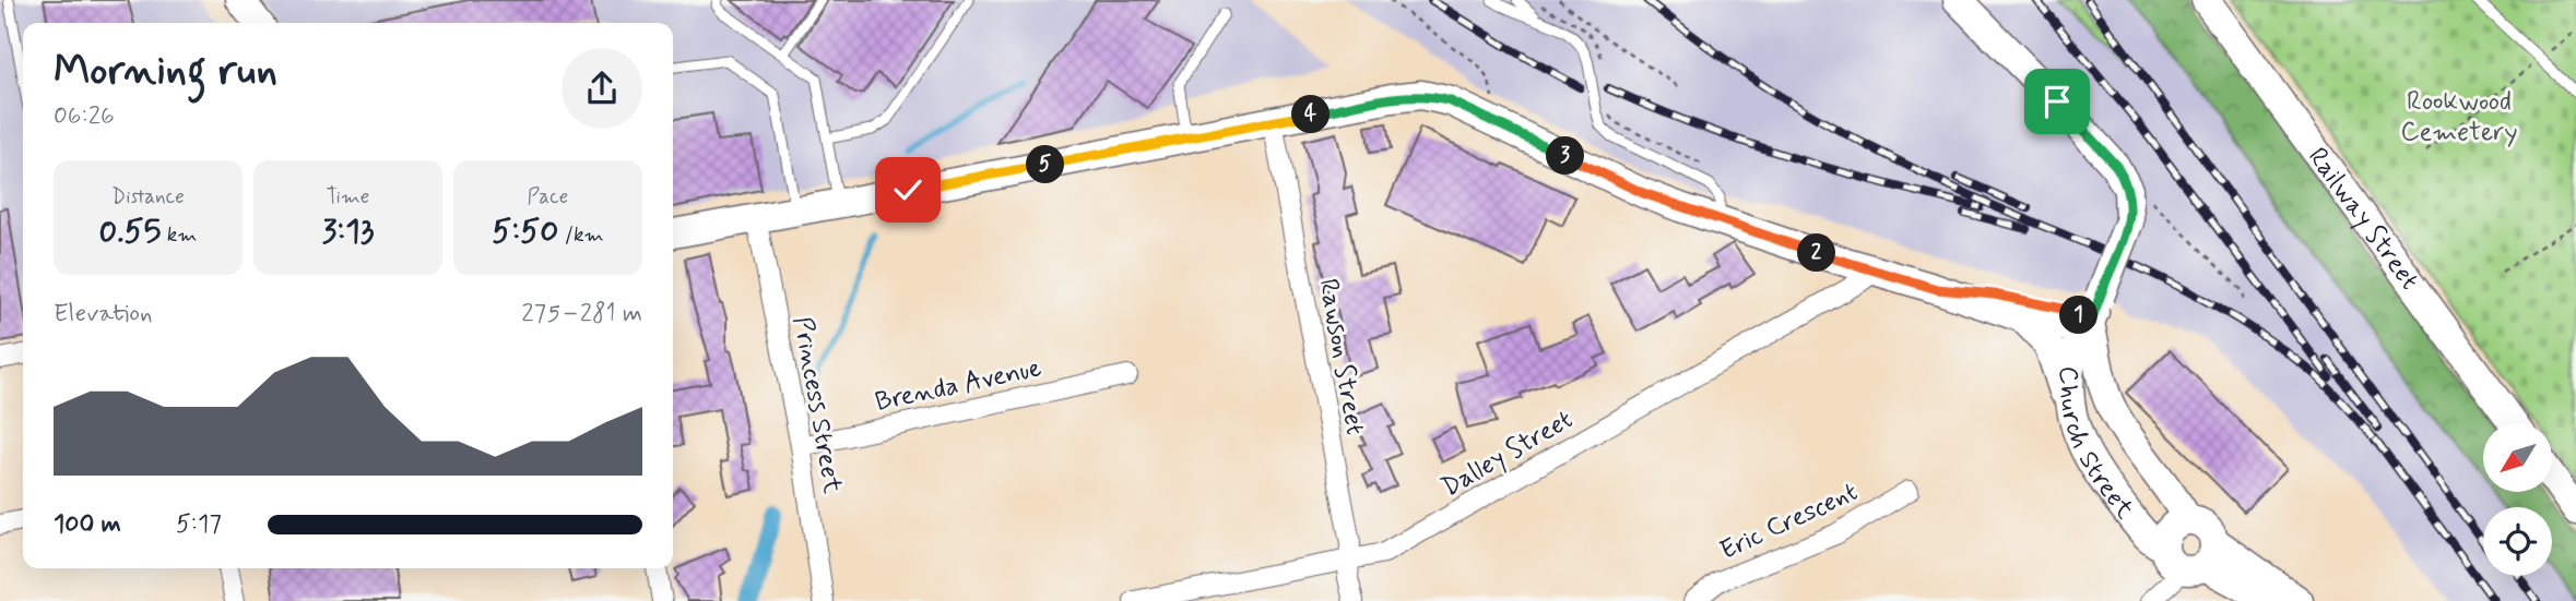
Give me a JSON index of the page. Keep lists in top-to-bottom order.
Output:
{
  "streets": {
    "main road": ["Railway Street", "Church Street"],
    "street": [
      "Rawson Street",
      "Brenda Avenue",
      "Princess Street",
      "Dalley Street",
      "Eric Crescent"
    ]
  },
  "crossings": [
    ["Rawson Street", "Dalley Street"],
    ["Brenda Avenue", "Princess Street"]
  ],
  "parks": ["Rookwood Cemetery"],
  "north": "bottom left",
  "page": {
    "heading": ["Morning run", "06:26"],
    "pins": [
      "4",
      "3",
      "5",
      "2",
      "1"
    ],
    "stats": [
      ["Distance", "0.55 km"],
      ["Time", "3:13"],
      ["Pace", "5:50 /km"]
    ],
    "chart": ["Elevation", "275–281 m"],
    "list": [
      {
        "name": "100 m",
        "note": "5:17"
      }
    ]
  }
}
